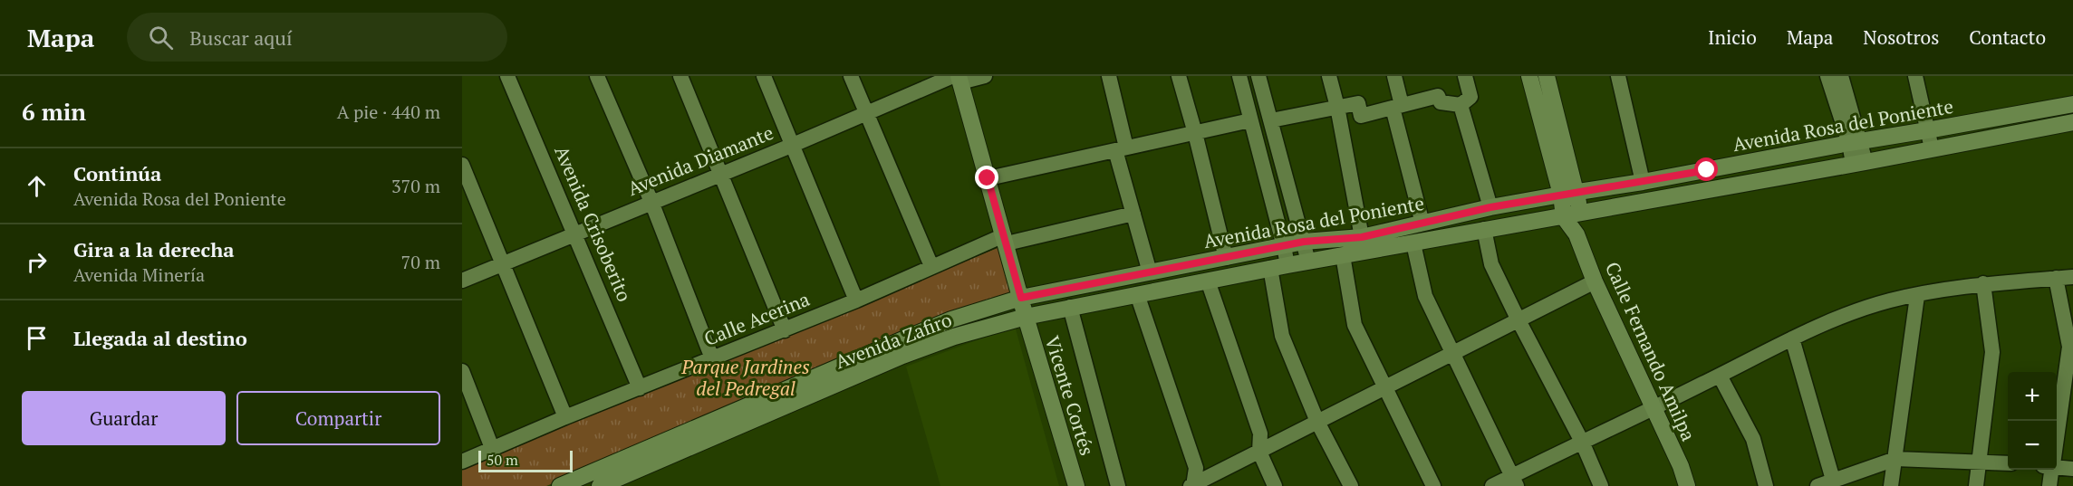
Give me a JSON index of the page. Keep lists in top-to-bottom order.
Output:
{
  "streets": {
    "street": [
      "Avenida Rosa del Poniente",
      "Avenida Diamante",
      "Avenida Crisoberito",
      "Calle Acerina",
      "Avenida Zafiro",
      "Calle Fernando Amilpa",
      "Vicente Cortés"
    ]
  },
  "crossings": [
    ["Avenida Rosa del Poniente", "Avenida Zafiro"],
    ["Avenida Rosa del Poniente", "Calle Fernando Amilpa"],
    ["Avenida Rosa del Poniente", "Vicente Cortés"],
    ["Avenida Diamante", "Avenida Crisoberito"],
    ["Avenida Diamante", "Vicente Cortés"],
    ["Avenida Crisoberito", "Calle Acerina"],
    ["Calle Acerina", "Vicente Cortés"],
    ["Avenida Zafiro", "Vicente Cortés"]
  ],
  "parks": ["Parque Jardines del Pedregal"],
  "scale_bar": "50 m",
  "page": {
    "header": "Mapa",
    "search": "Buscar aquí",
    "nav": [
      "Inicio",
      "Mapa",
      "Nosotros",
      "Contacto"
    ],
    "heading": ["6 min", "A pie · 440 m"],
    "list": [
      ["Continúa", "Avenida Rosa del Poniente", "370 m"],
      ["Gira a la derecha", "Avenida Minería", "70 m"],
      "Llegada al destino"
    ],
    "map_buttons": ["+", "−"],
    "buttons": ["Guardar", "Compartir"],
    "scale": "50 m"
  }
}
